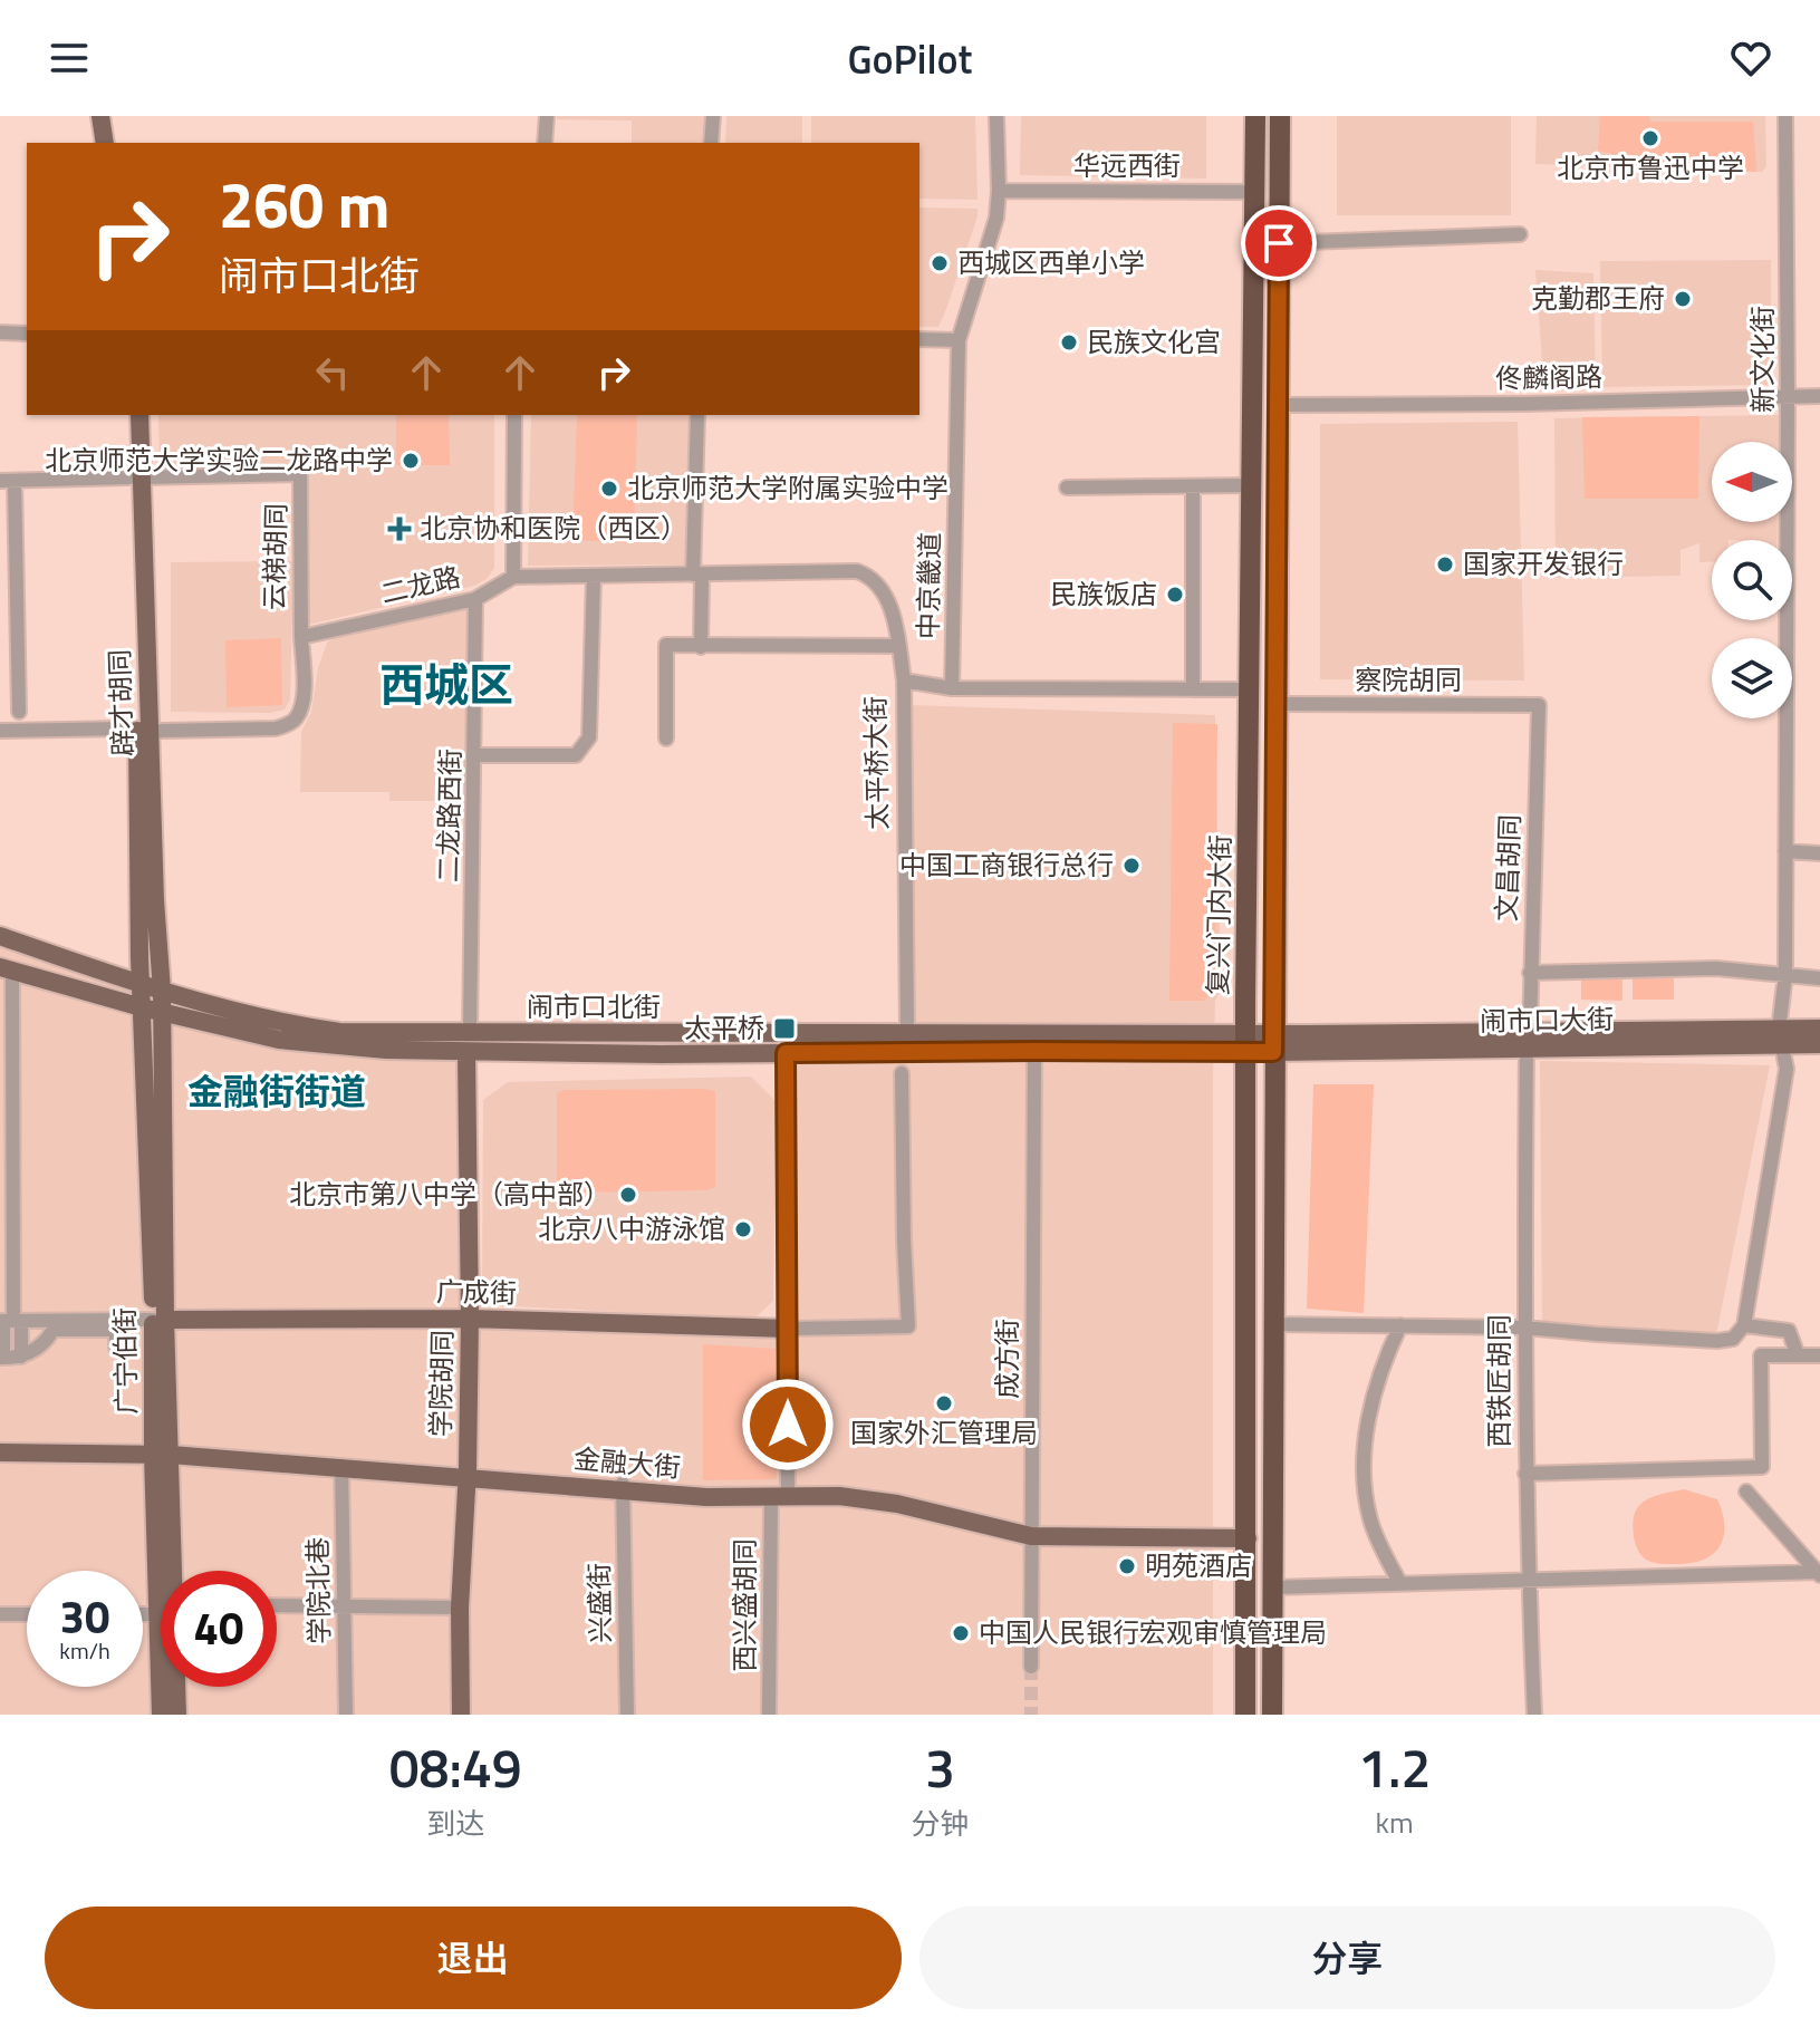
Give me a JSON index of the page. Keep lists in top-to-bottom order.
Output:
{
  "streets": {
    "highway": ["复兴门内大街"],
    "main road": [
      "辟才胡同",
      "闹市口北街",
      "闹市口大街",
      "广成街",
      "广宁伯街",
      "学院胡同",
      "金融大街"
    ],
    "street": [
      "华远西街",
      "新文化街",
      "佟麟阁路",
      "云梯胡同",
      "二龙路",
      "中京畿道",
      "察院胡同",
      "太平桥大街",
      "二龙路西街",
      "文昌胡同",
      "成方街",
      "西铁匠胡同",
      "学院北巷",
      "兴盛街",
      "西兴盛胡同"
    ]
  },
  "crossings": [
    ["华远西街", "中京畿道"],
    ["华远西街", "复兴门内大街"],
    ["新文化街", "佟麟阁路"],
    ["新文化街", "闹市口大街"],
    ["佟麟阁路", "复兴门内大街"],
    ["云梯胡同", "二龙路"],
    ["云梯胡同", "辟才胡同"],
    ["二龙路", "太平桥大街"],
    ["二龙路", "二龙路西街"],
    ["中京畿道", "太平桥大街"],
    ["察院胡同", "文昌胡同"],
    ["察院胡同", "复兴门内大街"],
    ["辟才胡同", "闹市口北街"],
    ["辟才胡同", "广宁伯街"],
    ["太平桥大街", "复兴门内大街"],
    ["太平桥大街", "闹市口北街"],
    ["二龙路西街", "闹市口北街"],
    ["二龙路西街", "学院胡同"],
    ["文昌胡同", "闹市口大街"],
    ["文昌胡同", "西铁匠胡同"],
    ["复兴门内大街", "闹市口北街"],
    ["复兴门内大街", "闹市口大街"],
    ["复兴门内大街", "金融大街"],
    ["闹市口北街", "闹市口大街"],
    ["闹市口北街", "成方街"],
    ["闹市口北街", "广宁伯街"],
    ["闹市口北街", "学院胡同"],
    ["闹市口北街", "西兴盛胡同"],
    ["闹市口大街", "西铁匠胡同"],
    ["广成街", "广宁伯街"],
    ["广成街", "学院胡同"],
    ["广成街", "西兴盛胡同"],
    ["成方街", "金融大街"],
    ["广宁伯街", "金融大街"],
    ["学院胡同", "金融大街"],
    ["金融大街", "学院北巷"],
    ["金融大街", "兴盛街"],
    ["金融大街", "西兴盛胡同"]
  ],
  "districts": ["西城区", "金融街街道"],
  "places": {
    "other": [
      "北京市鲁迅中学",
      "西城区西单小学",
      "克勤郡王府",
      "民族文化宫",
      "北京师范大学实验二龙路中学",
      "北京师范大学附属实验中学",
      "国家开发银行",
      "民族饭店",
      "中国工商银行总行",
      "北京市第八中学（高中部）",
      "北京八中游泳馆",
      "国家外汇管理局",
      "明苑酒店",
      "中国人民银行宏观审慎管理局"
    ],
    "health": ["北京协和医院（西区）"],
    "transit": ["太平桥"]
  },
  "north": "left",
  "page": {
    "header": "GoPilot",
    "turn": ["260 m", "闹市口北街"],
    "speed": "30 km/h",
    "limit": "40",
    "eta": [
      "08:49",
      "到达",
      "3",
      "分钟",
      "1.2",
      "km"
    ],
    "buttons": ["退出", "分享"]
  }
}
